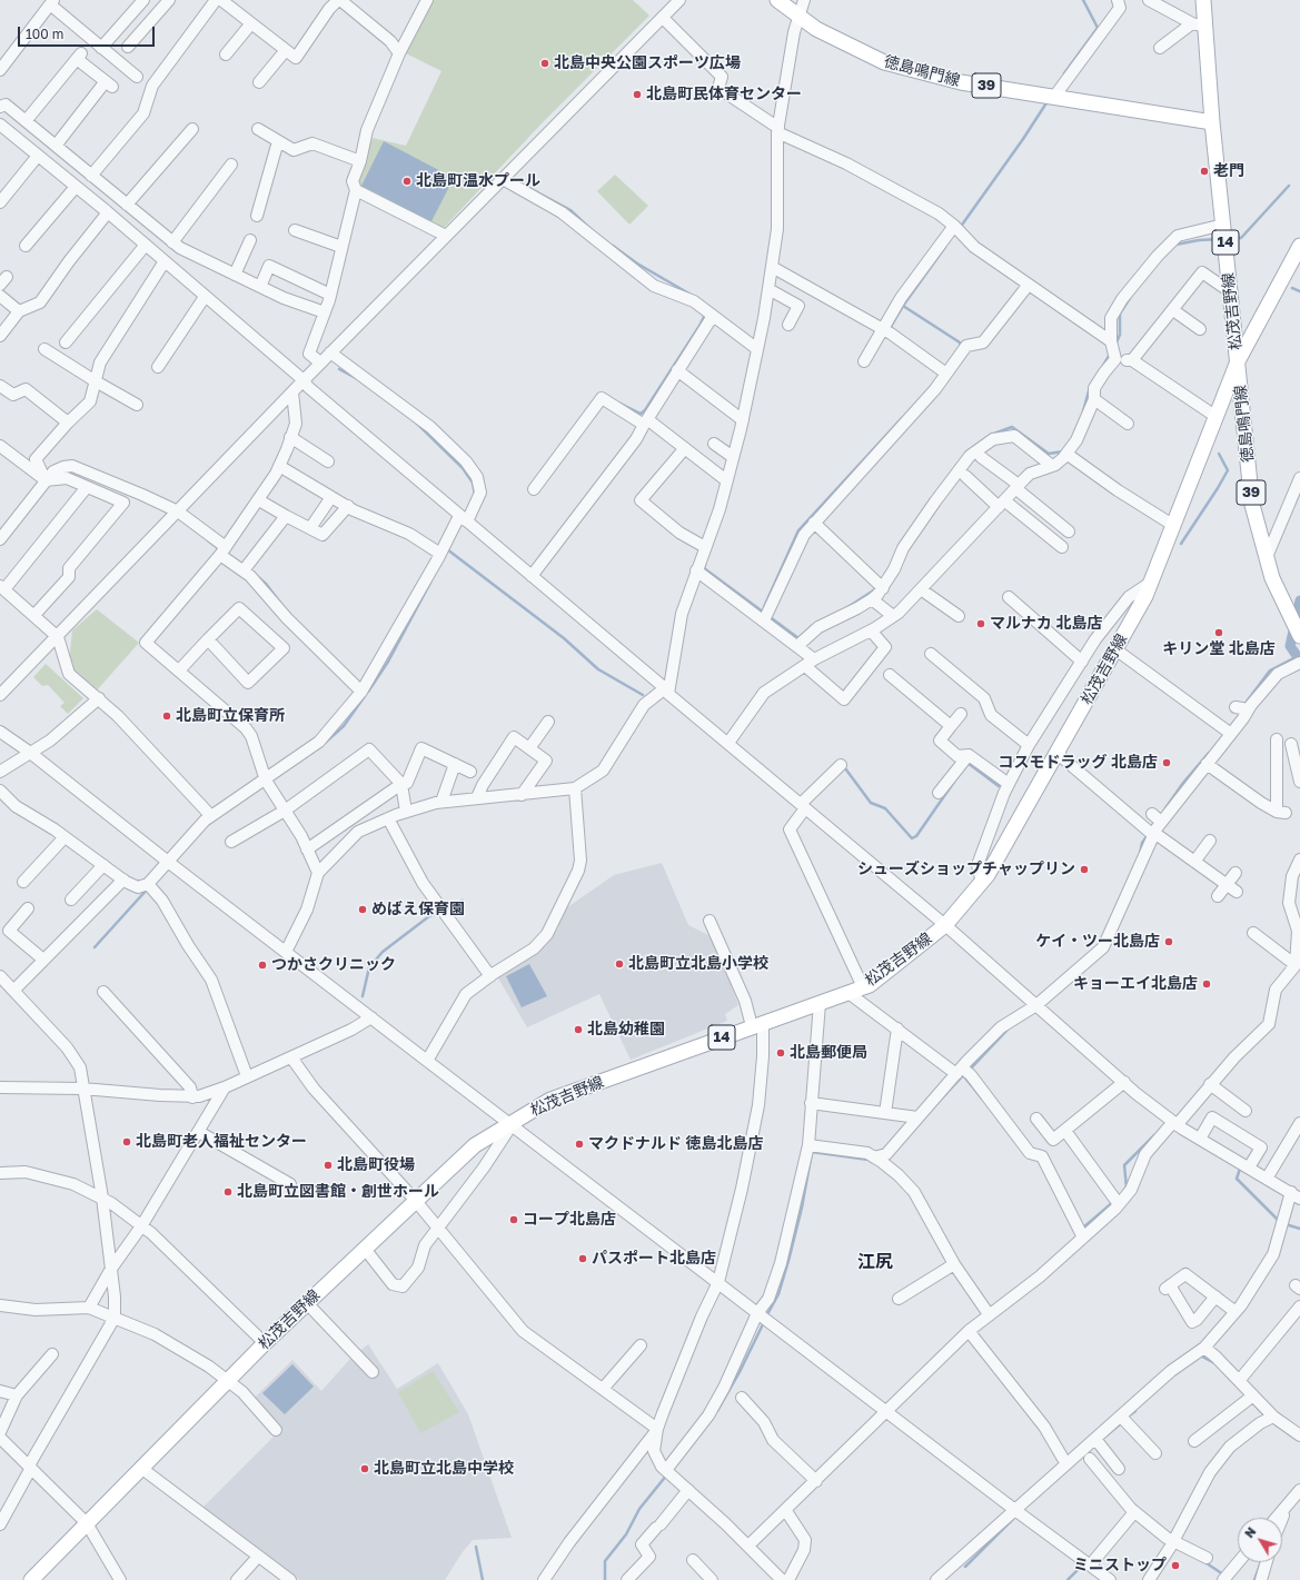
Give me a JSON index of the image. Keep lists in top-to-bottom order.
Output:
{
  "streets": {
    "main road": [
      "徳島鳴門線",
      "39",
      "14",
      "松茂吉野線"
    ]
  },
  "crossings": [
    ["徳島鳴門線", "松茂吉野線"]
  ],
  "districts": ["江尻"],
  "places": [
    "北島中央公園スポーツ広場",
    "北島町民体育センター",
    "老門",
    "北島町温水プール",
    "マルナカ 北島店",
    "キリン堂 北島店",
    "北島町立保育所",
    "コスモドラッグ 北島店",
    "シューズショップチャップリン",
    "めばえ保育園",
    "ケイ・ツー北島店",
    "北島町立北島小学校",
    "つかさクリニック",
    "キョーエイ北島店",
    "北島幼稚園",
    "北島郵便局",
    "北島町老人福祉センター",
    "マクドナルド 徳島北島店",
    "北島町役場",
    "北島町立図書館・創世ホール",
    "コープ北島店",
    "パスポート北島店",
    "北島町立北島中学校",
    "ミニストップ"
  ],
  "scale_bar": "100 m",
  "north": "top left"
}
